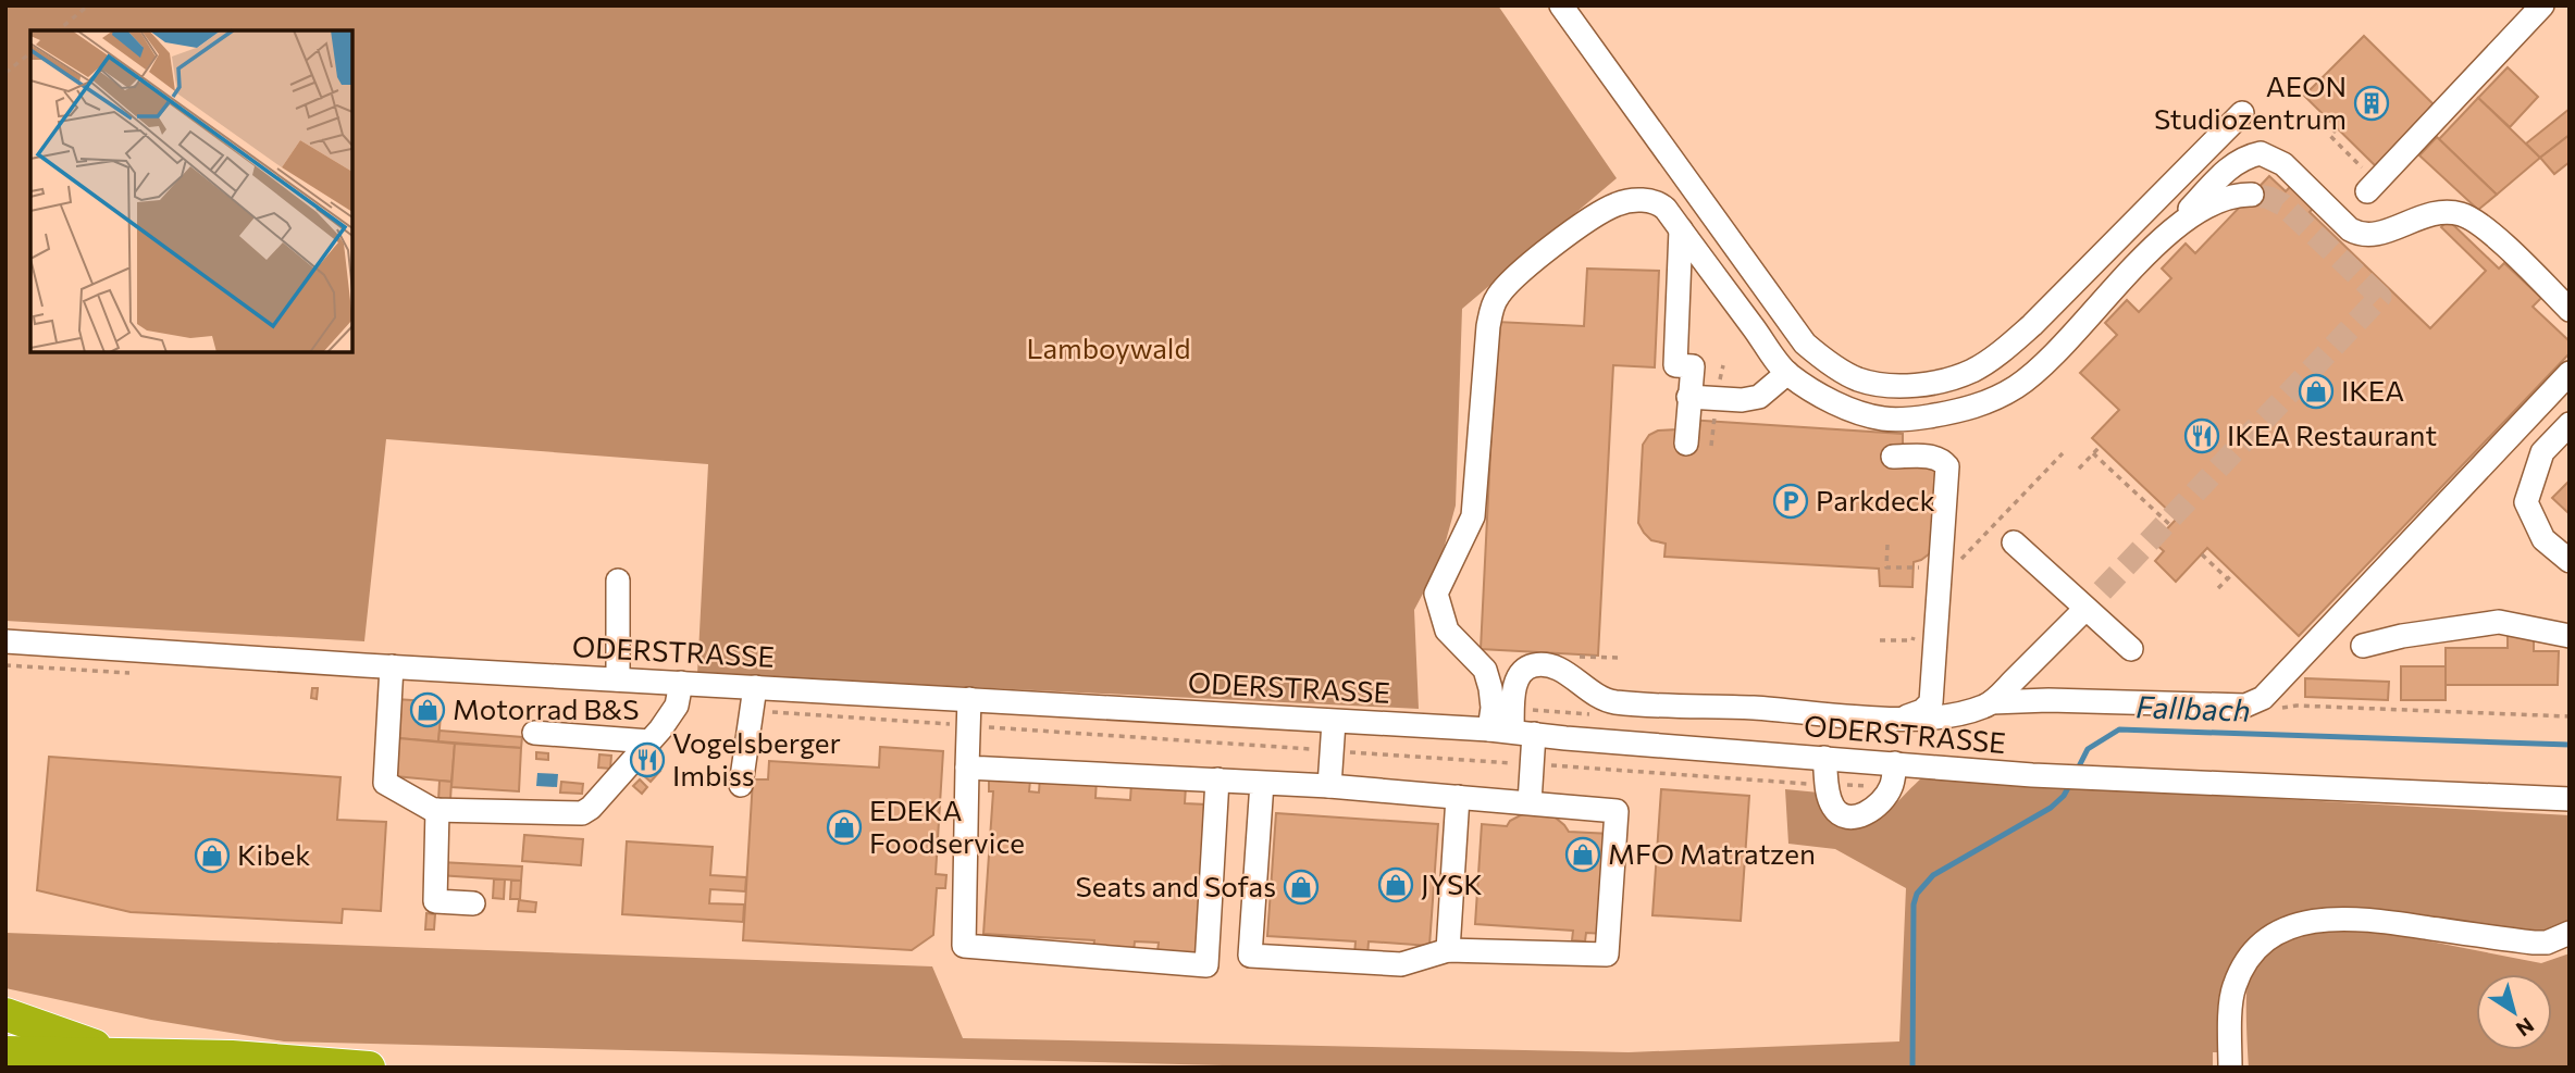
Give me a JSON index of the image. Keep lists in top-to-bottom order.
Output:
{
  "streets": {
    "street": ["ODERSTRASSE"]
  },
  "water": ["Fallbach"],
  "parks": ["Lamboywald"],
  "places": {
    "building": ["AEON Studiozentrum"],
    "shop": [
      "IKEA",
      "Motorrad B&S",
      "EDEKA Foodservice",
      "MFO Matratzen",
      "Kibek",
      "JYSK",
      "Seats and Sofas"
    ],
    "restaurant": ["IKEA Restaurant", "Vogelsberger Imbiss"],
    "parking": ["Parkdeck"]
  },
  "north": "bottom right"
}
